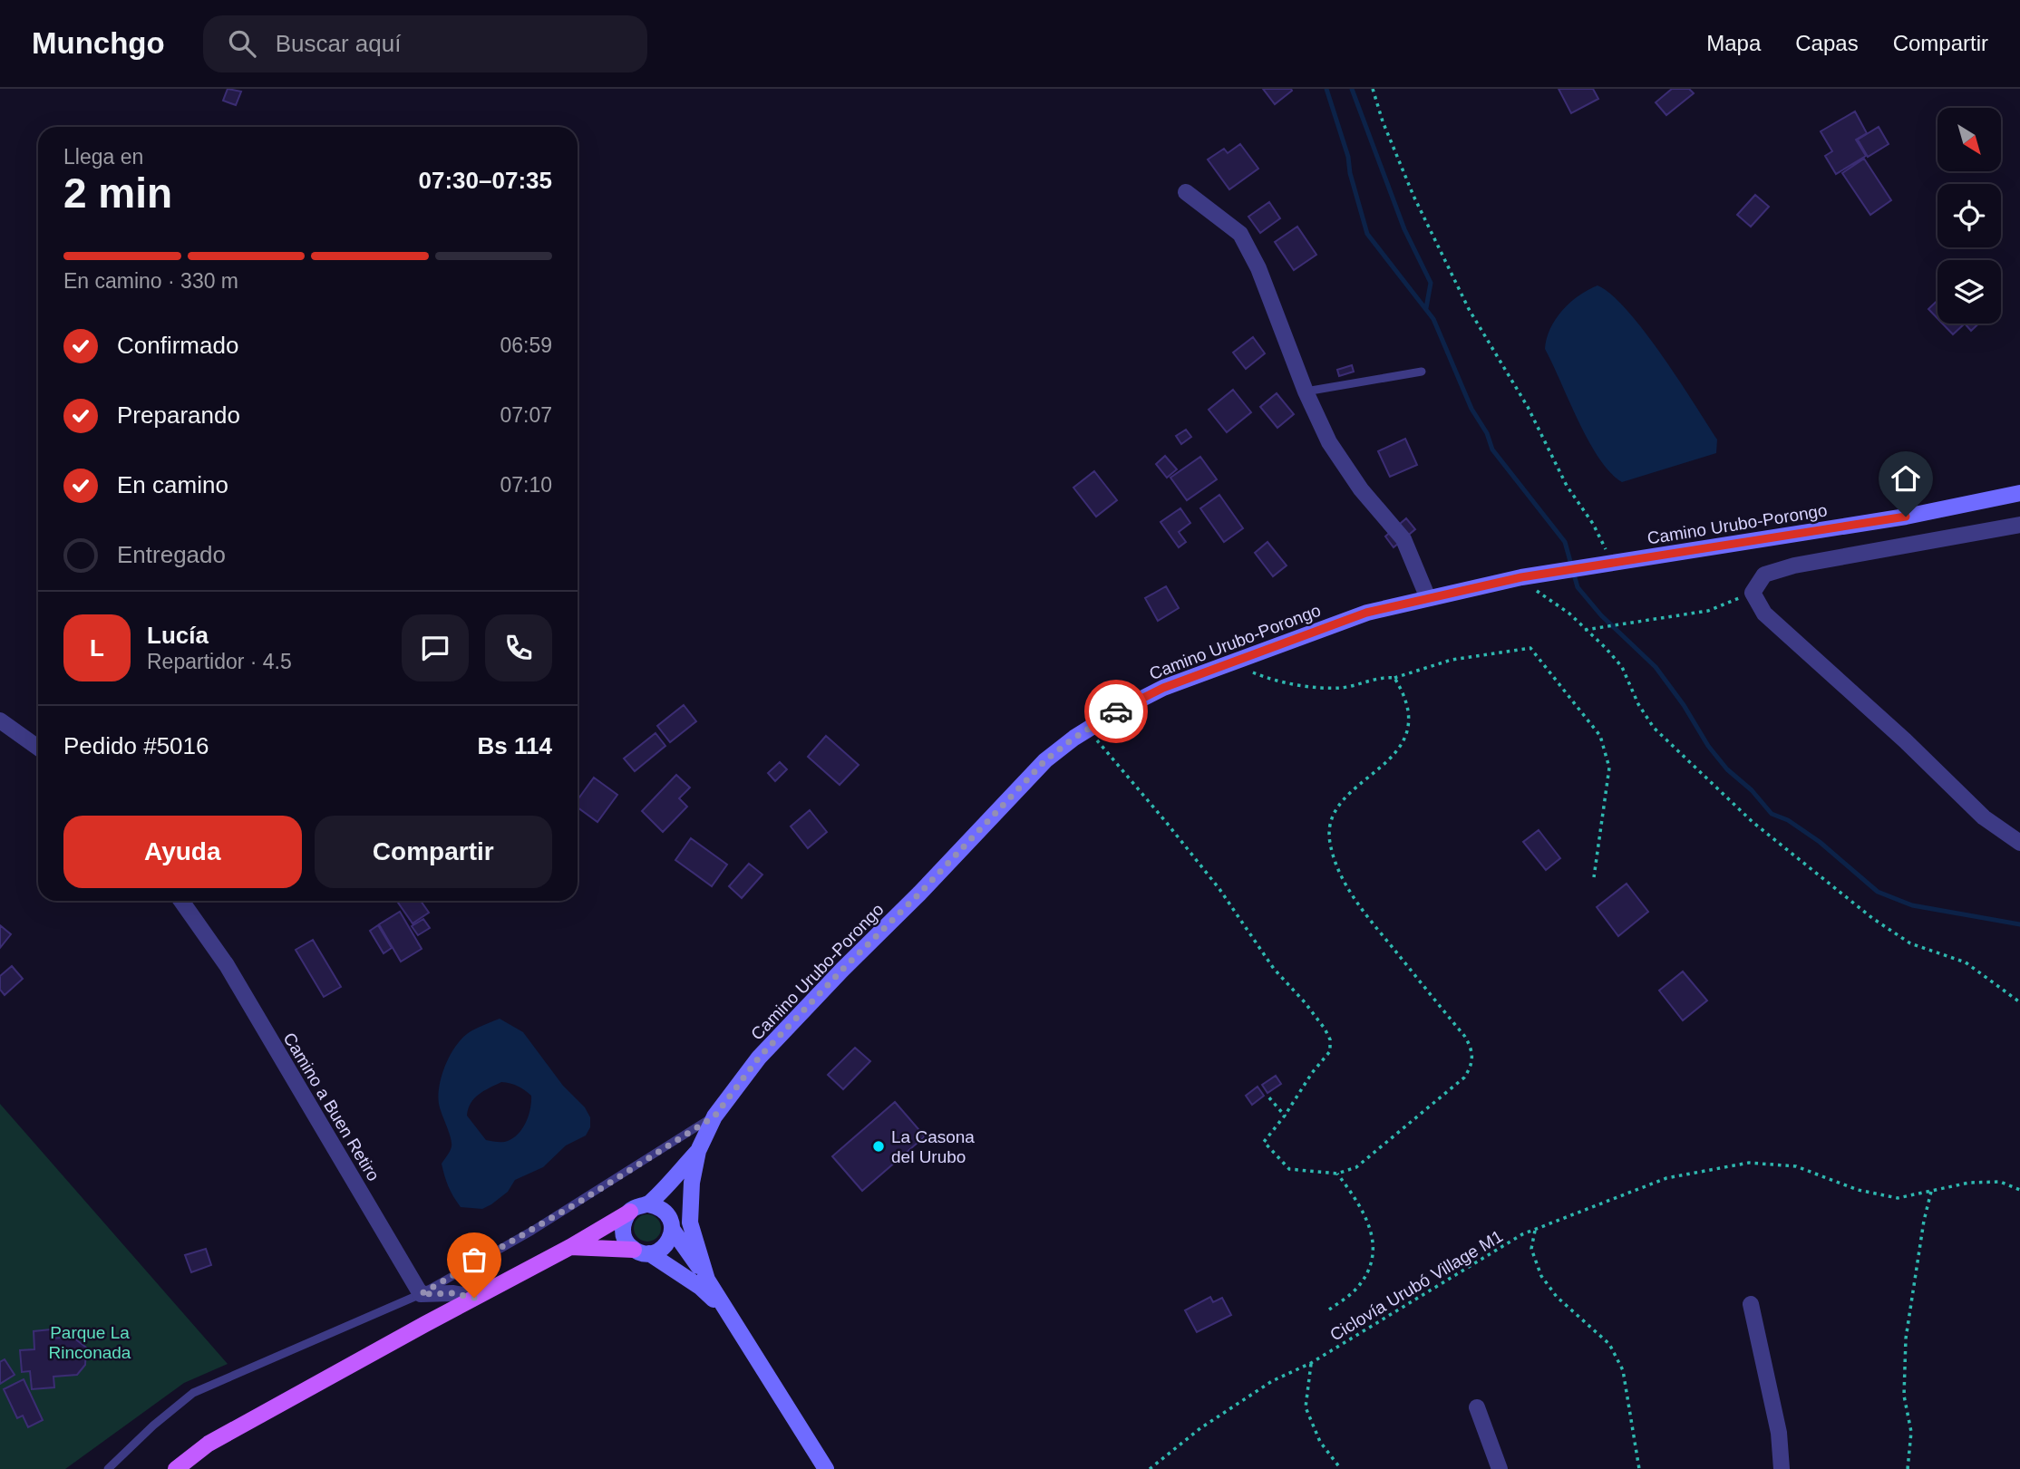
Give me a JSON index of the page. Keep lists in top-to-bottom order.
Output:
{
  "streets": {
    "main road": ["Camino Urubo-Porongo"],
    "street": ["Camino a Buen Retiro"],
    "path": ["Ciclovía Urubó Village M1"]
  },
  "parks": ["Parque La Rinconada"],
  "places": ["La Casona del Urubo"],
  "north": "bottom right",
  "page": {
    "header": "Munchgo",
    "search": "Buscar aquí",
    "nav": ["Mapa", "Capas", "Compartir"],
    "heading": ["2 min", "Llega en", "07:30–07:35"],
    "panel": [
      "Lucía",
      "Repartidor · 4.5",
      "Pedido #5016",
      "Bs 114"
    ],
    "bar": "En camino · 330 m",
    "list": [
      ["Confirmado", "06:59"],
      ["Preparando", "07:07"],
      ["En camino", "07:10"],
      "Entregado"
    ],
    "round": "L",
    "buttons": ["Ayuda", "Compartir"]
  }
}
